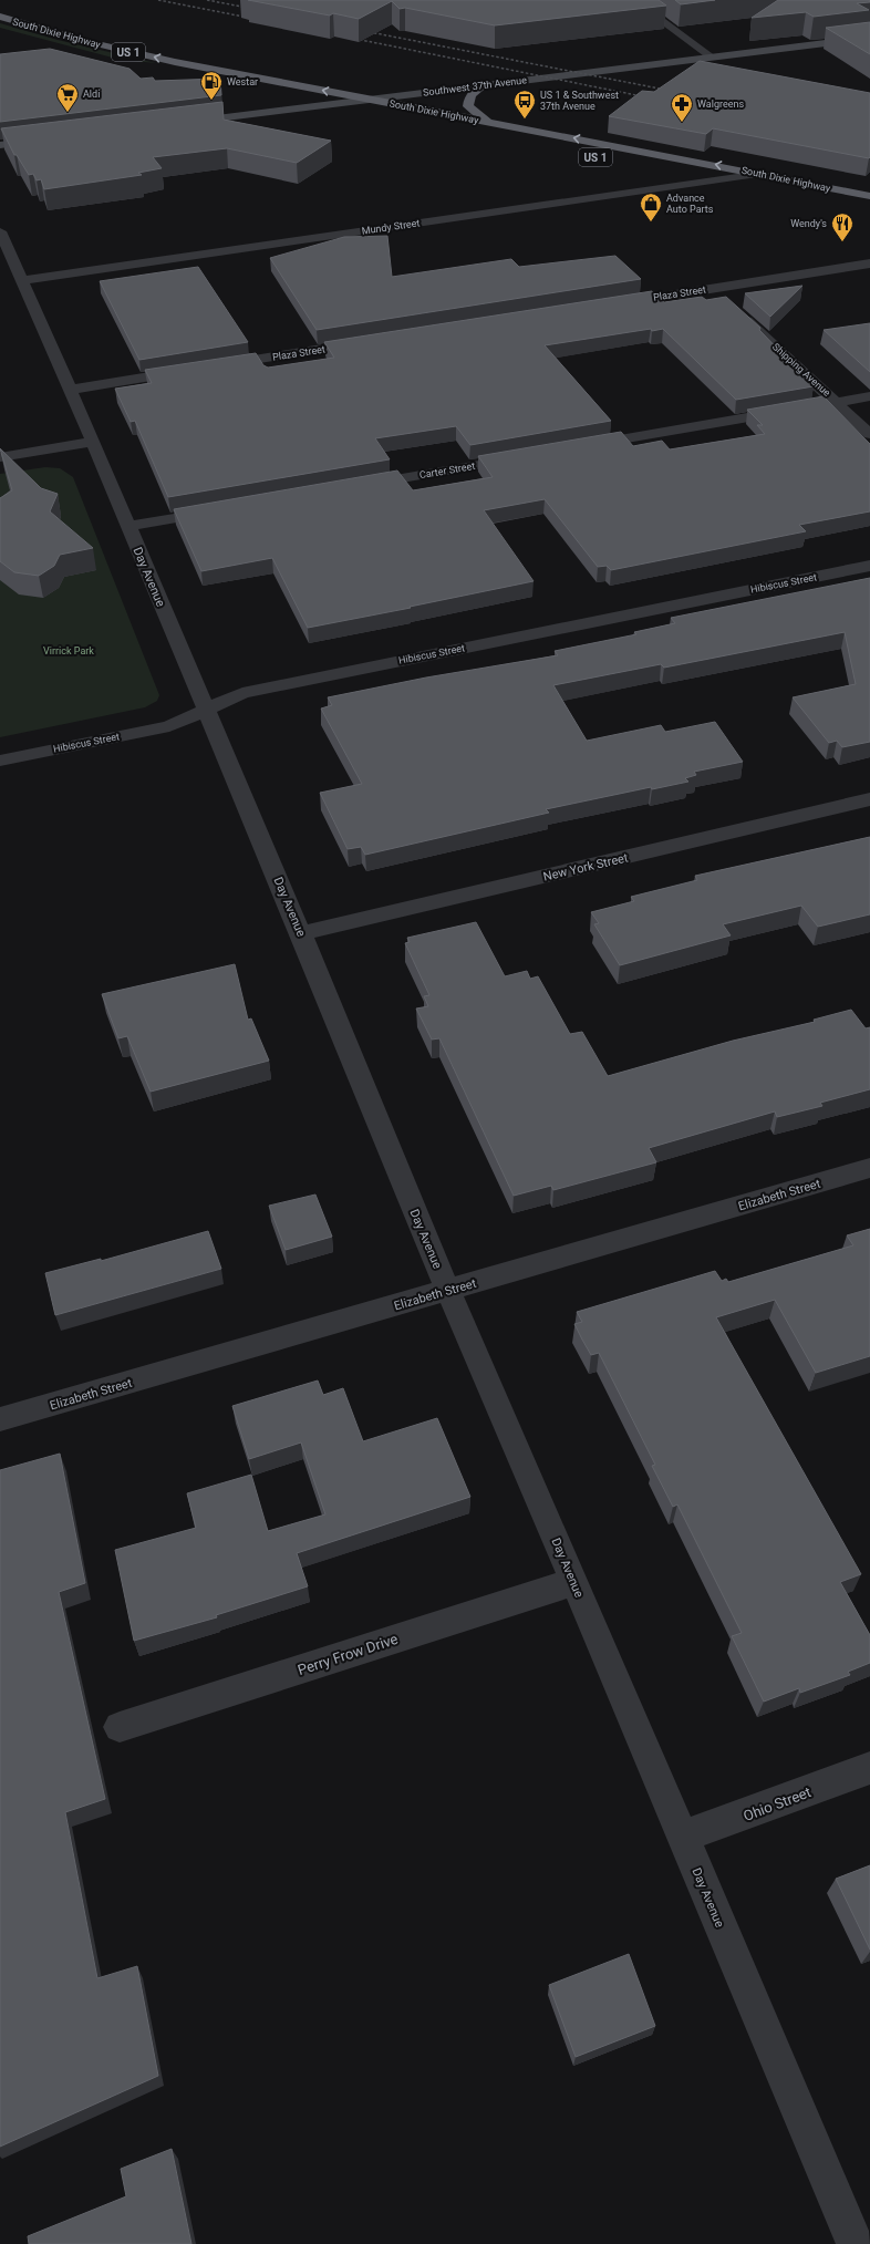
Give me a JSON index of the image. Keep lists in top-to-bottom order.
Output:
{
  "streets": {
    "highway": ["South Dixie Highway", "US 1"],
    "main road": ["Southwest 37th Avenue"],
    "street": [
      "Mundy Street",
      "Plaza Street",
      "Shipping Avenue",
      "Carter Street",
      "Day Avenue",
      "Hibiscus Street",
      "New York Street",
      "Elizabeth Street",
      "Perry Frow Drive",
      "Ohio Street"
    ]
  },
  "crossings": [
    ["South Dixie Highway", "Southwest 37th Avenue"],
    ["South Dixie Highway", "Mundy Street"],
    ["Mundy Street", "Day Avenue"],
    ["Day Avenue", "Hibiscus Street"],
    ["Day Avenue", "New York Street"],
    ["Day Avenue", "Elizabeth Street"],
    ["Day Avenue", "Perry Frow Drive"],
    ["Day Avenue", "Ohio Street"]
  ],
  "one_way": ["South Dixie Highway"],
  "parks": ["Virrick Park"],
  "places": {
    "fuel station": ["Westar"],
    "supermarket": ["Aldi"],
    "bus stop": ["US 1 & Southwest 37th Avenue"],
    "pharmacy": ["Walgreens"],
    "shop": ["Advance Auto Parts"],
    "restaurant": ["Wendy's"]
  }
}
